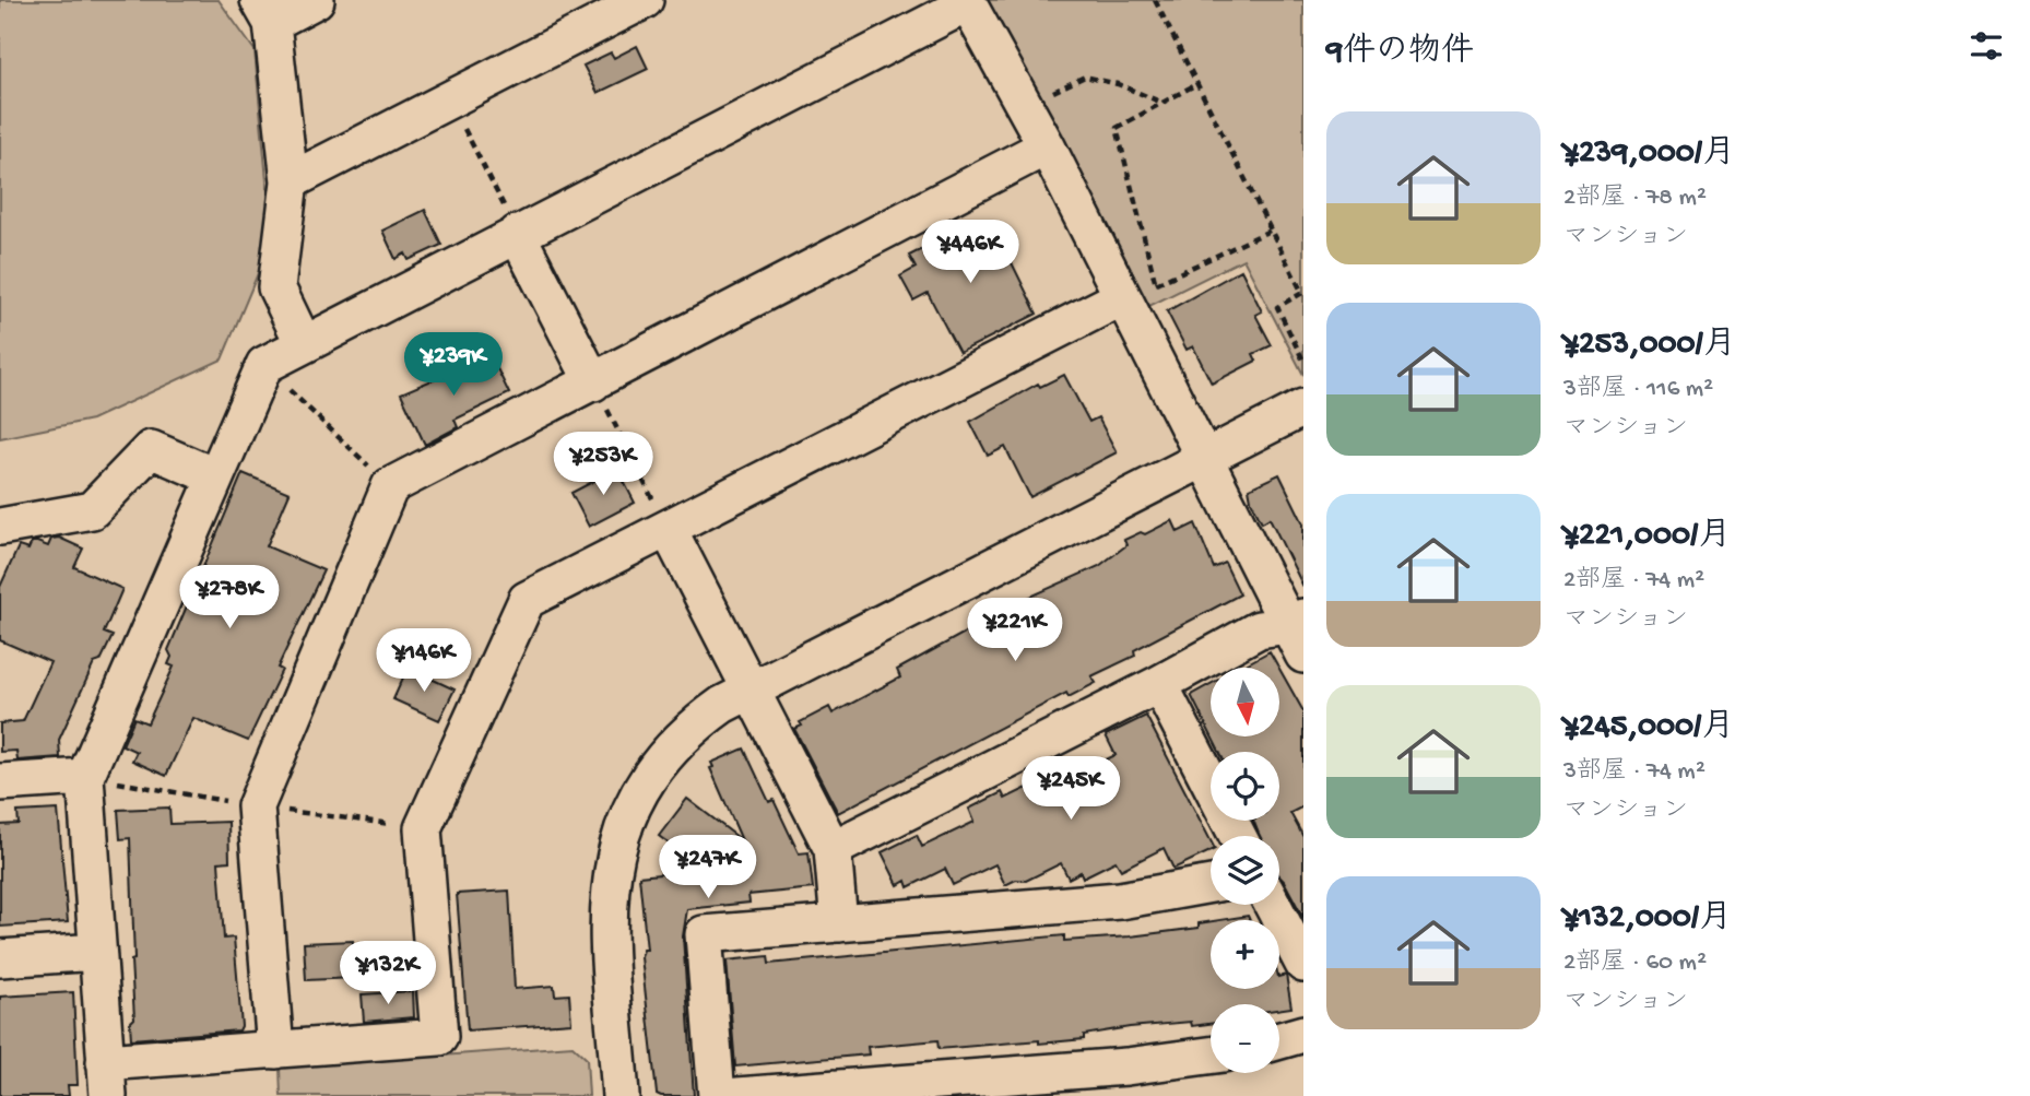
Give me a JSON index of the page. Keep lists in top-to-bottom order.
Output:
{
  "north": "bottom",
  "page": {
    "heading": "9件の物件",
    "list": [
      {
        "name": "¥239,000/月",
        "note": "2部屋 · 78 m² · マンション"
      },
      {
        "name": "¥253,000/月",
        "note": "3部屋 · 116 m² · マンション"
      },
      {
        "name": "¥221,000/月",
        "note": "2部屋 · 74 m² · マンション"
      },
      {
        "name": "¥245,000/月",
        "note": "3部屋 · 74 m² · マンション"
      },
      {
        "name": "¥132,000/月",
        "note": "2部屋 · 60 m² · マンション"
      }
    ],
    "price": [
      "¥446K",
      "¥239K",
      "¥253K",
      "¥278K",
      "¥221K",
      "¥146K",
      "¥245K",
      "¥247K",
      "¥132K"
    ],
    "map_buttons": ["+", "−"]
  }
}
